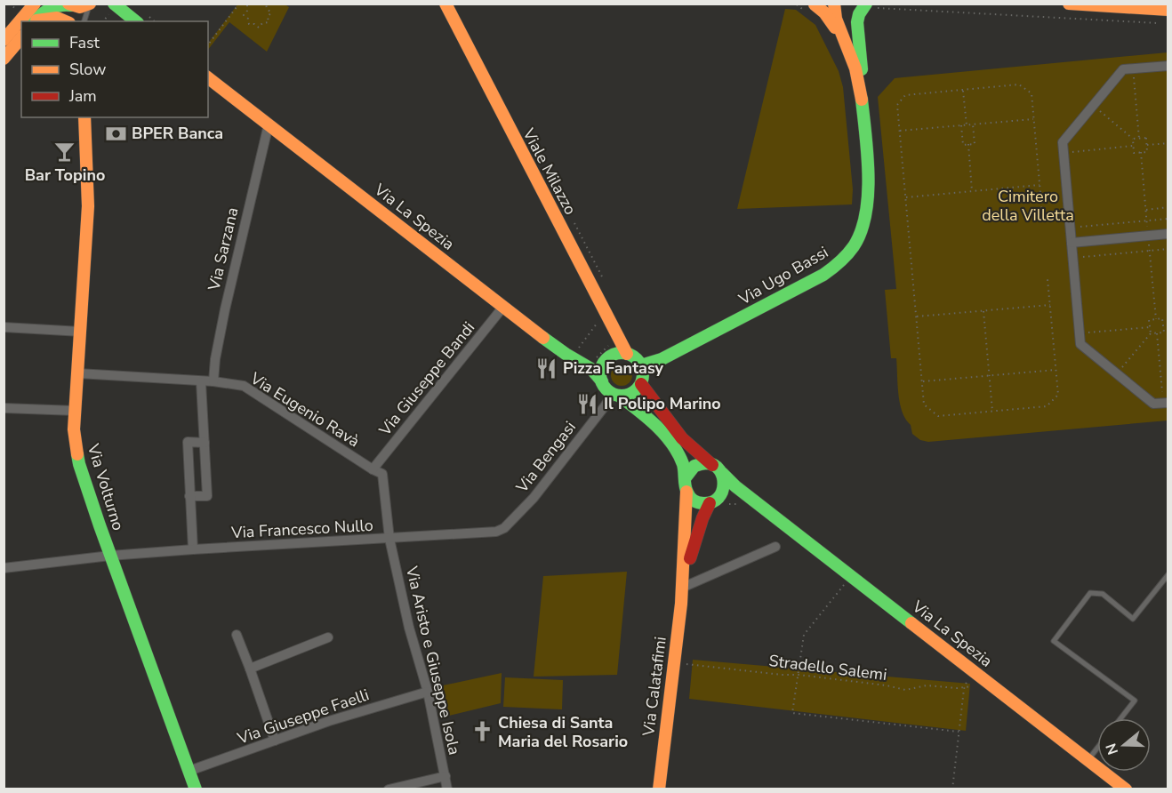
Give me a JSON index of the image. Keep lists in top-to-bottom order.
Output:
{
  "streets": {
    "street": [
      "Viale Milazzo",
      "Via La Spezia",
      "Via Sarzana",
      "Via Ugo Bassi",
      "Via Giuseppe Bandi",
      "Via Eugenio Ravà",
      "Via Bengasi",
      "Via Volturno",
      "Via Francesco Nullo",
      "Via Aristo e Giuseppe Isola",
      "Via Calatafimi",
      "Via Giuseppe Faelli"
    ],
    "path": ["Stradello Salemi"]
  },
  "crossings": [
    ["Viale Milazzo", "Via La Spezia"],
    ["Viale Milazzo", "Via Ugo Bassi"],
    ["Viale Milazzo", "Via Bengasi"],
    ["Via La Spezia", "Via Sarzana"],
    ["Via La Spezia", "Via Ugo Bassi"],
    ["Via La Spezia", "Via Giuseppe Bandi"],
    ["Via La Spezia", "Via Bengasi"],
    ["Via La Spezia", "Via Calatafimi"],
    ["Via Sarzana", "Via Eugenio Ravà"],
    ["Via Ugo Bassi", "Via Bengasi"],
    ["Via Giuseppe Bandi", "Via Eugenio Ravà"],
    ["Via Eugenio Ravà", "Via Volturno"],
    ["Via Eugenio Ravà", "Via Francesco Nullo"],
    ["Via Eugenio Ravà", "Via Aristo e Giuseppe Isola"],
    ["Via Bengasi", "Via Francesco Nullo"],
    ["Via Volturno", "Via Francesco Nullo"],
    ["Via Volturno", "Via Giuseppe Faelli"],
    ["Via Francesco Nullo", "Via Aristo e Giuseppe Isola"],
    ["Via Aristo e Giuseppe Isola", "Via Giuseppe Faelli"],
    ["Stradello Salemi", "Via Calatafimi"]
  ],
  "parks": ["Cimitero della Villetta"],
  "places": {
    "bank": ["BPER Banca"],
    "bar": ["Bar Topino"],
    "restaurant": ["Pizza Fantasy", "Il Polipo Marino"],
    "church": ["Chiesa di Santa Maria del Rosario"]
  },
  "legend": ["Fast", "Slow", "Jam"],
  "north": "left"
}
